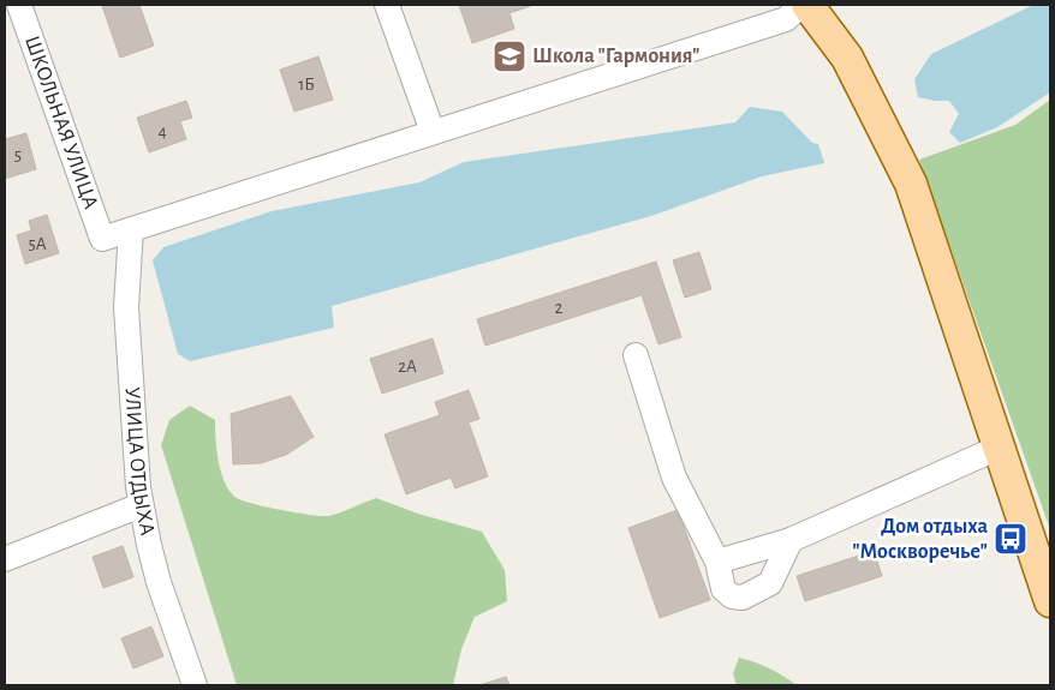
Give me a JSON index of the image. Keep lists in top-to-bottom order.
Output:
{
  "streets": {
    "street": ["ШКОЛЬНАЯ УЛИЦА", "УЛИЦА ОТДЫХА"]
  },
  "crossings": [
    ["ШКОЛЬНАЯ УЛИЦА", "УЛИЦА ОТДЫХА"]
  ],
  "places": {
    "school or university": ["Школа \"Гармония\""],
    "bus stop": ["Дом отдыха \"Москворечье\""]
  },
  "house_numbers": [
    "1Б",
    "4",
    "5",
    "5А",
    "2",
    "2А"
  ]
}
